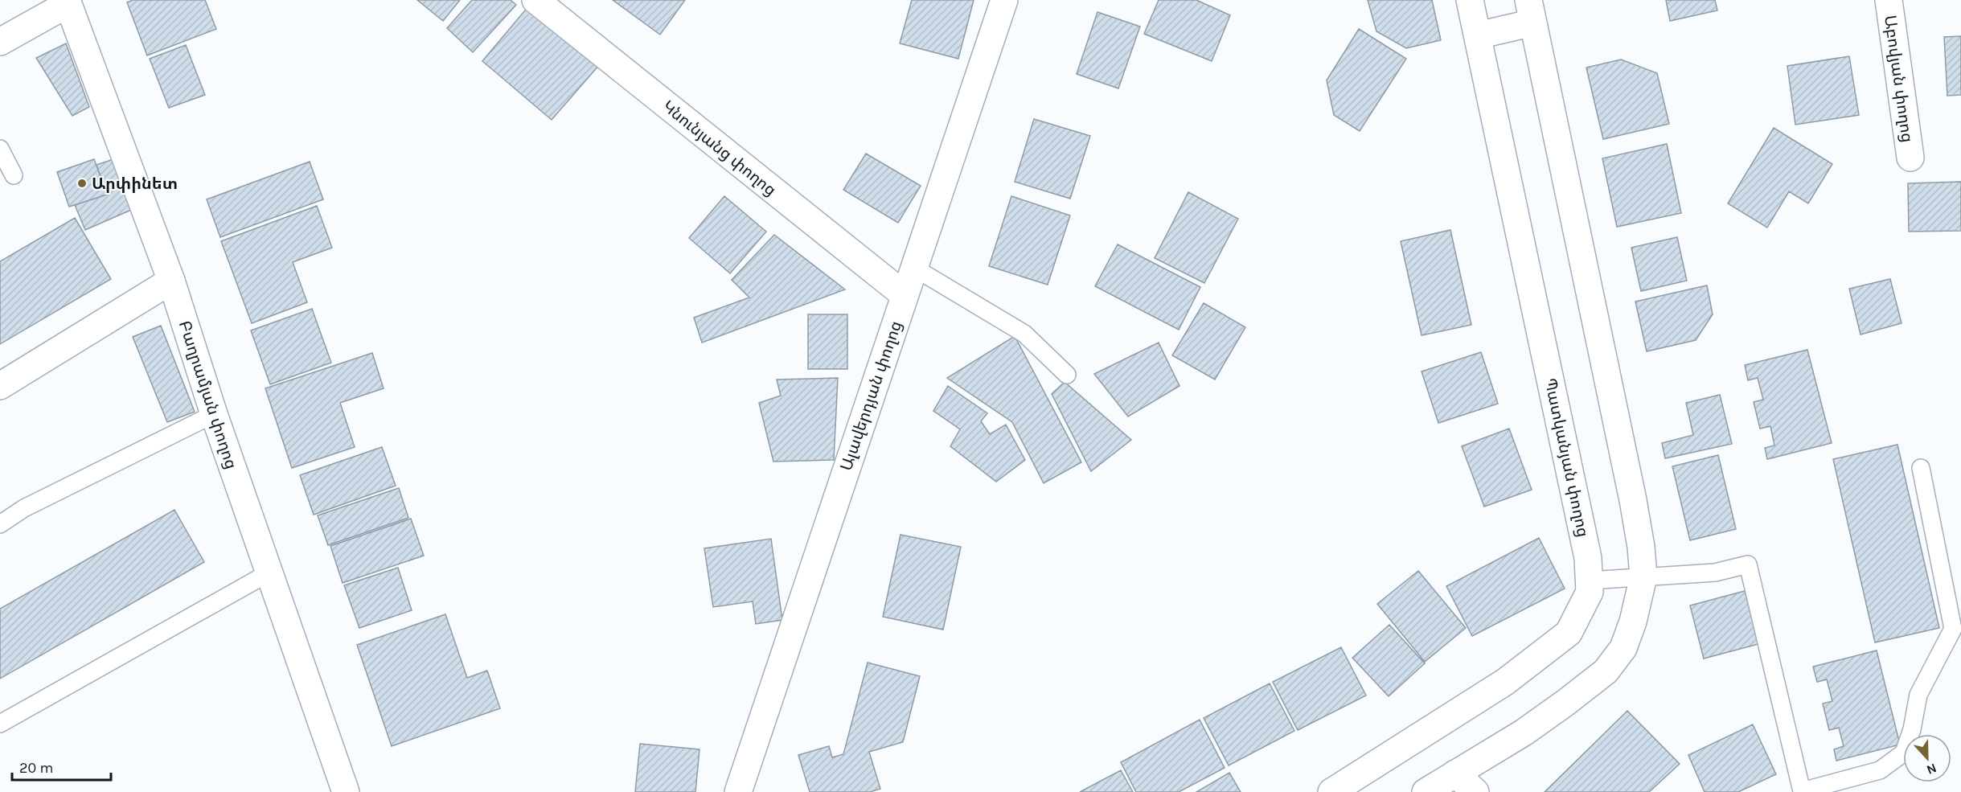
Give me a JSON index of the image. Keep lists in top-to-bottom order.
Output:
{
  "streets": {
    "main road": [
      "Աբովյան փողոց",
      "Կնունյանց փողոց",
      "Բաղրամյան փողոց",
      "Ալավերդյան փողոց",
      "Պատկանյան փողոց"
    ]
  },
  "crossings": [
    ["Կնունյանց փողոց", "Ալավերդյան փողոց"]
  ],
  "places": ["Արփինետ"],
  "scale_bar": "20 m",
  "north": "bottom"
}
